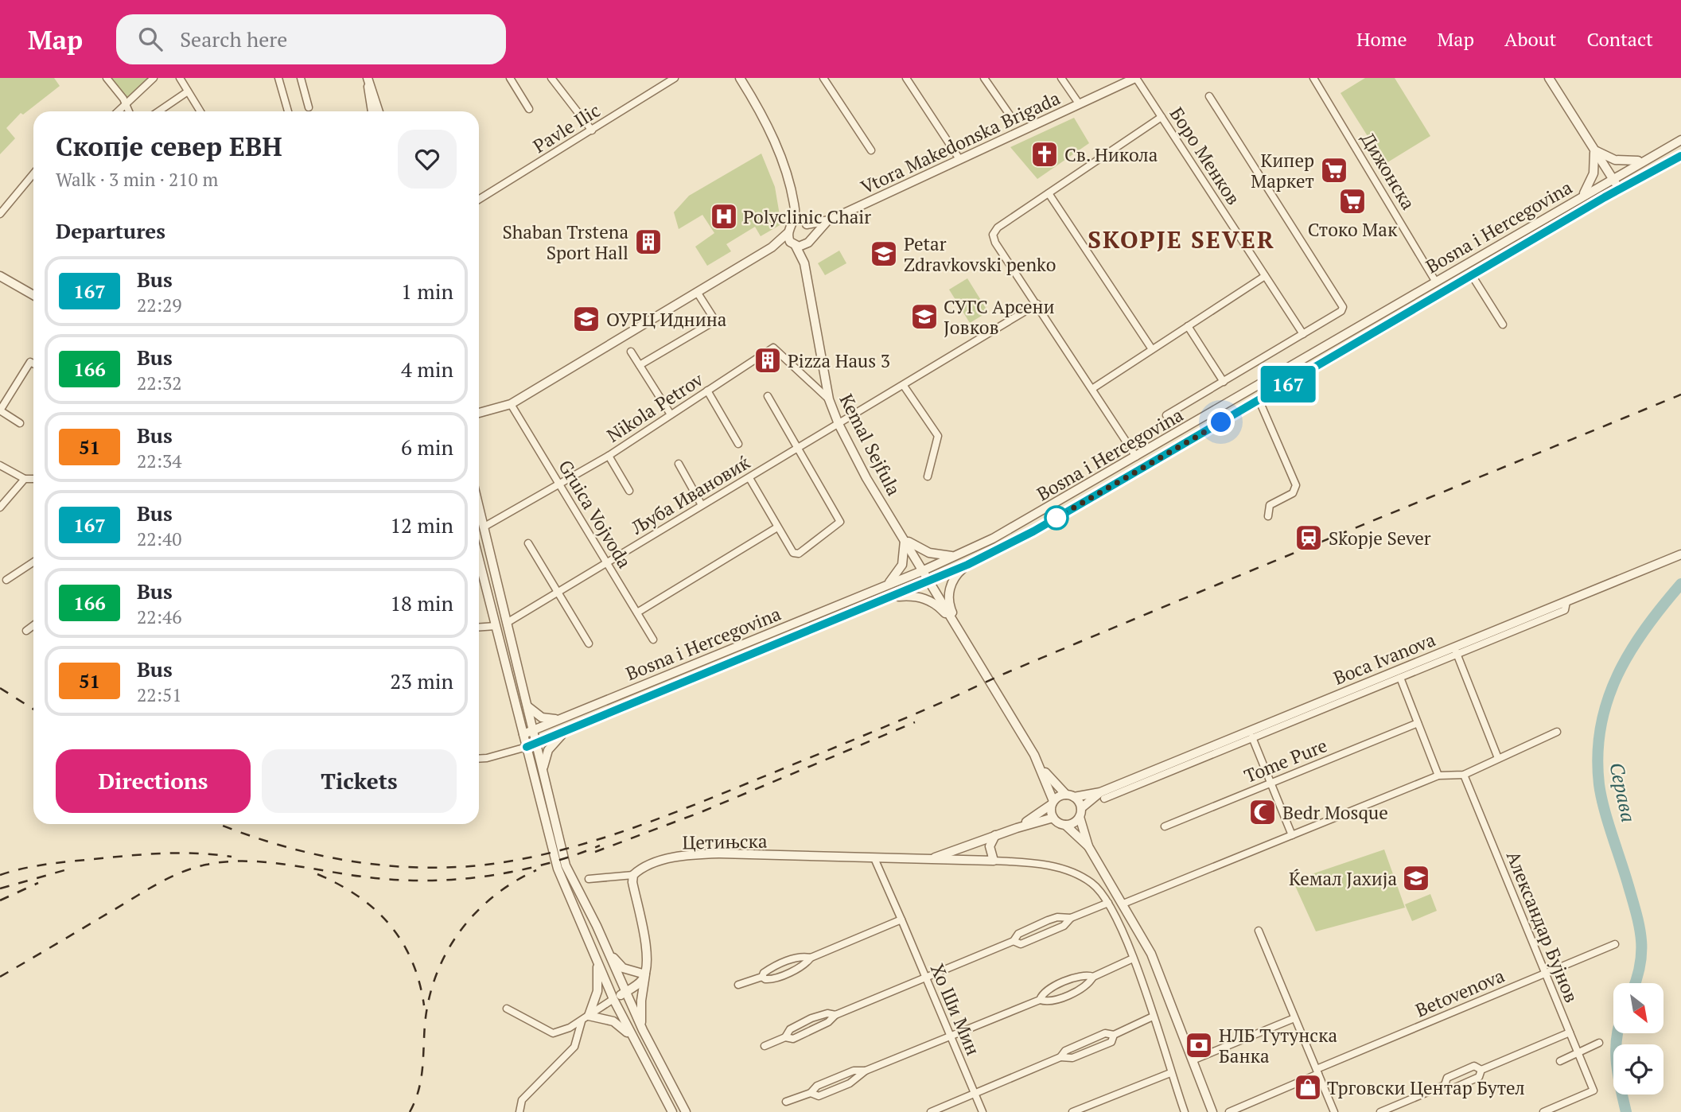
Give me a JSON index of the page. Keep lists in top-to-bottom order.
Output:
{
  "streets": {
    "street": [
      "Pavle Ilic",
      "Vtora Makedonska Brigada",
      "Боро Менков",
      "Дижонска",
      "Bosna i Hercegovina",
      "Nikola Petrov",
      "Kemal Sejfula",
      "Љуба Ивановиќ",
      "Gruica Vojvoda",
      "Boca Ivanova",
      "Tome Pure",
      "Цетињска",
      "Александар Бујнов",
      "Betovenova",
      "Хо Ши Мин"
    ]
  },
  "crossings": [
    ["Vtora Makedonska Brigada", "Боро Менков"],
    ["Дижонска", "Bosna i Hercegovina"],
    ["Bosna i Hercegovina", "Kemal Sejfula"],
    ["Nikola Petrov", "Kemal Sejfula"],
    ["Nikola Petrov", "Gruica Vojvoda"],
    ["Kemal Sejfula", "Љуба Ивановиќ"],
    ["Љуба Ивановиќ", "Gruica Vojvoda"],
    ["Цетињска", "Хо Ши Мин"],
    ["Александар Бујнов", "Betovenova"]
  ],
  "districts": ["SKOPJE SEVER"],
  "water": ["Серава"],
  "places": {
    "church": ["Св. Никола"],
    "supermarket": ["Кипер Маркет", "Стоко Мак"],
    "hospital": ["Polyclinic Chair"],
    "building": ["Shaban Trstena Sport Hall", "Pizza Haus 3"],
    "school or university": [
      "Petar Zdravkovski penko",
      "СУГС Арсени Јовков",
      "ОУРЦ Иднина",
      "Ќемал Јахија"
    ],
    "station": ["Skopje Sever"],
    "mosque": ["Bedr Mosque"],
    "bank": ["НЛБ Тутунска Банка"],
    "shop": ["Трговски Центар Бутел"]
  },
  "lines": ["bus line 167"],
  "north": "bottom right",
  "page": {
    "header": "Map",
    "search": "Search here",
    "nav": [
      "Home",
      "Map",
      "About",
      "Contact"
    ],
    "on_map": "167",
    "heading": [
      ["Скопје север ЕВН", "Walk · 3 min · 210 m"],
      "Departures"
    ],
    "list": [
      {
        "mark": "167",
        "name": "Bus",
        "note": "22:29",
        "value": "1 min"
      },
      {
        "mark": "166",
        "name": "Bus",
        "note": "22:32",
        "value": "4 min"
      },
      {
        "mark": "51",
        "name": "Bus",
        "note": "22:34",
        "value": "6 min"
      },
      {
        "mark": "167",
        "name": "Bus",
        "note": "22:40",
        "value": "12 min"
      },
      {
        "mark": "166",
        "name": "Bus",
        "note": "22:46",
        "value": "18 min"
      },
      {
        "mark": "51",
        "name": "Bus",
        "note": "22:51",
        "value": "23 min"
      }
    ],
    "buttons": ["Directions", "Tickets"]
  }
}
